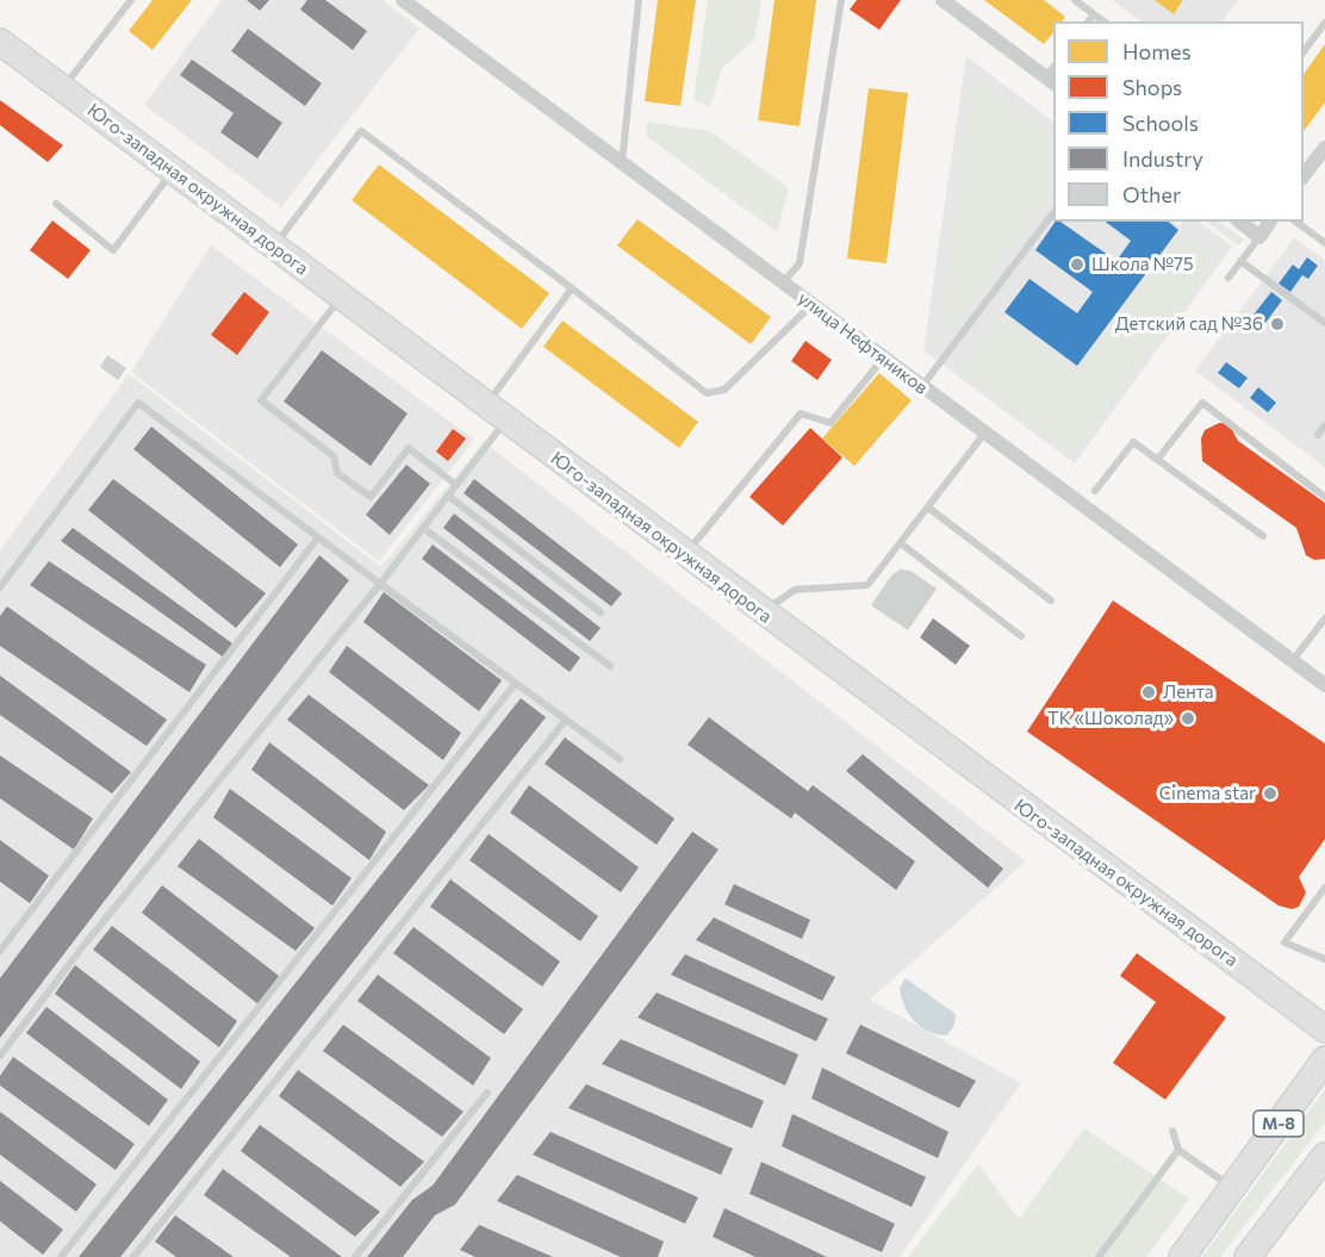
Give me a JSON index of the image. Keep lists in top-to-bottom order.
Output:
{
  "streets": {
    "highway": ["Юго-западная окружная дорога", "М-8"],
    "street": ["улица Нефтяников"]
  },
  "places": [
    "Школа №75",
    "Детский сад №36",
    "Лента",
    "ТК «Шоколад»",
    "Cinema star"
  ],
  "legend": [
    "Homes",
    "Shops",
    "Schools",
    "Industry",
    "Other"
  ]
}
